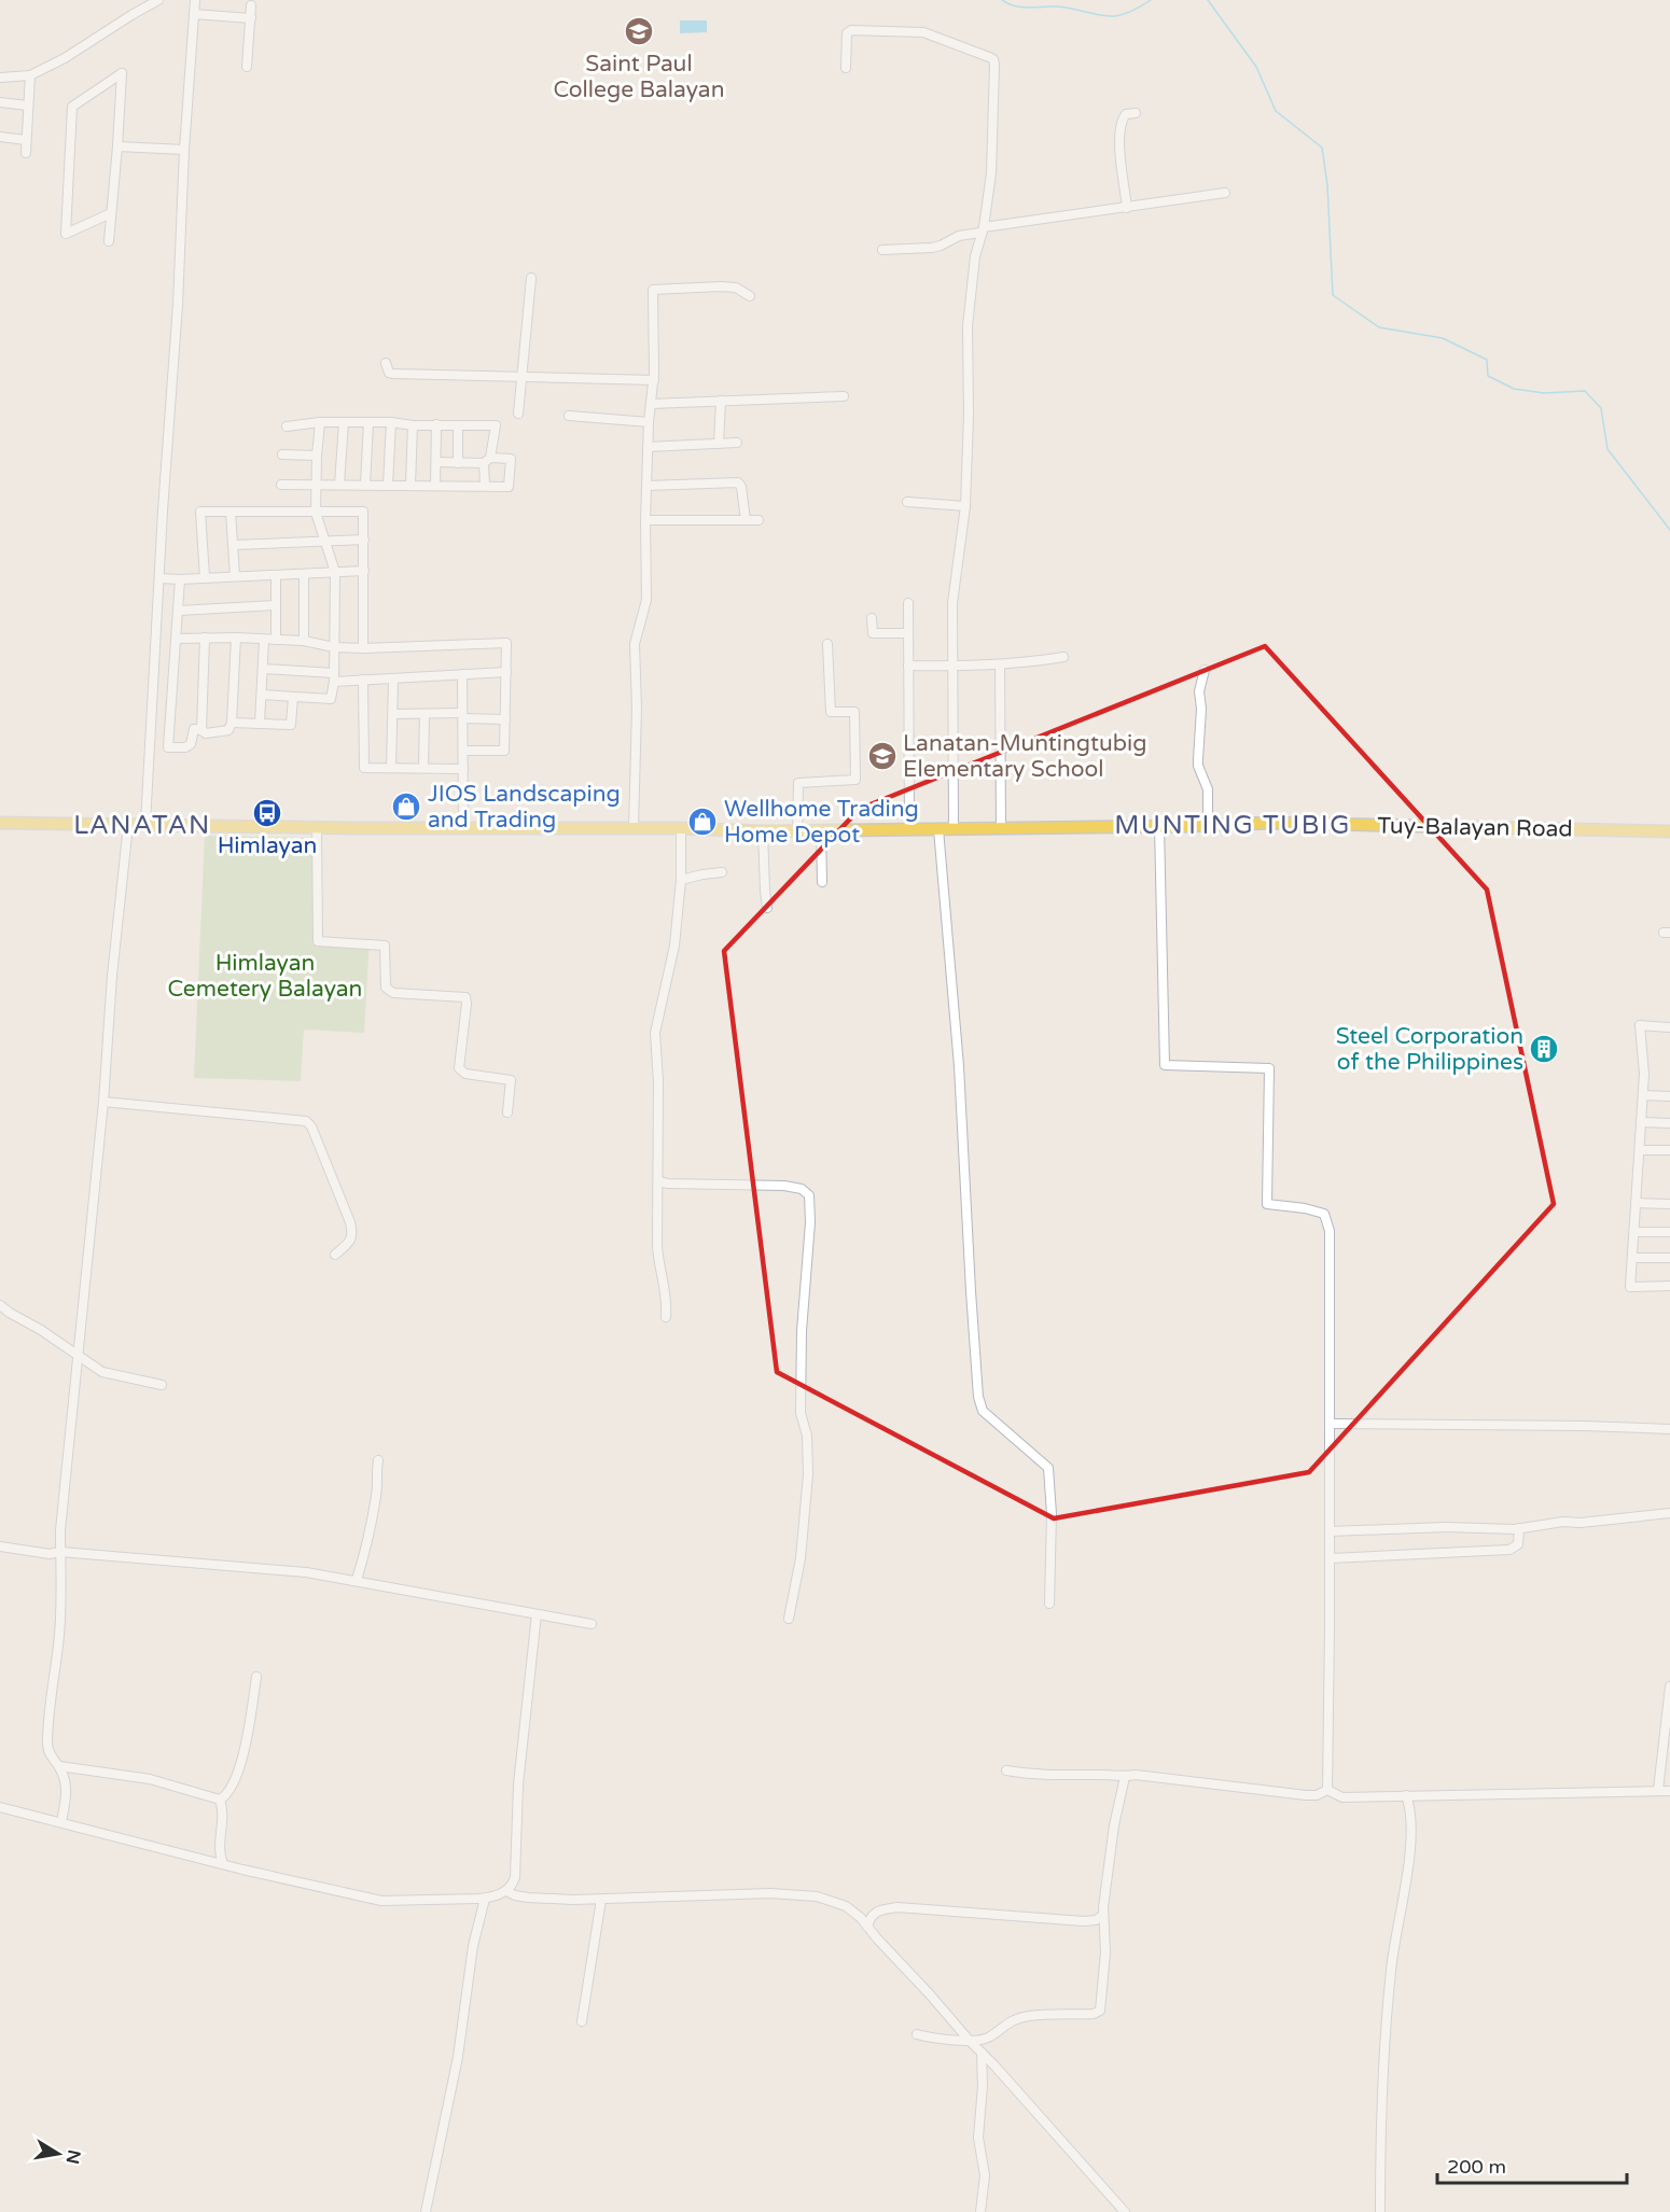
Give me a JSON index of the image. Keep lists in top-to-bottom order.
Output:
{
  "streets": {
    "main road": ["Tuy-Balayan Road"]
  },
  "districts": ["LANATAN", "MUNTING TUBIG"],
  "parks": ["Himlayan Cemetery Balayan"],
  "places": {
    "school or university": ["Saint Paul College Balayan", "Lanatan-Muntingtubig Elementary School"],
    "shop": ["JIOS Landscaping and Trading", "Wellhome Trading Home Depot"],
    "bus stop": ["Himlayan"],
    "building": ["Steel Corporation of the Philippines"]
  },
  "scale_bar": "200 m",
  "north": "right"
}
